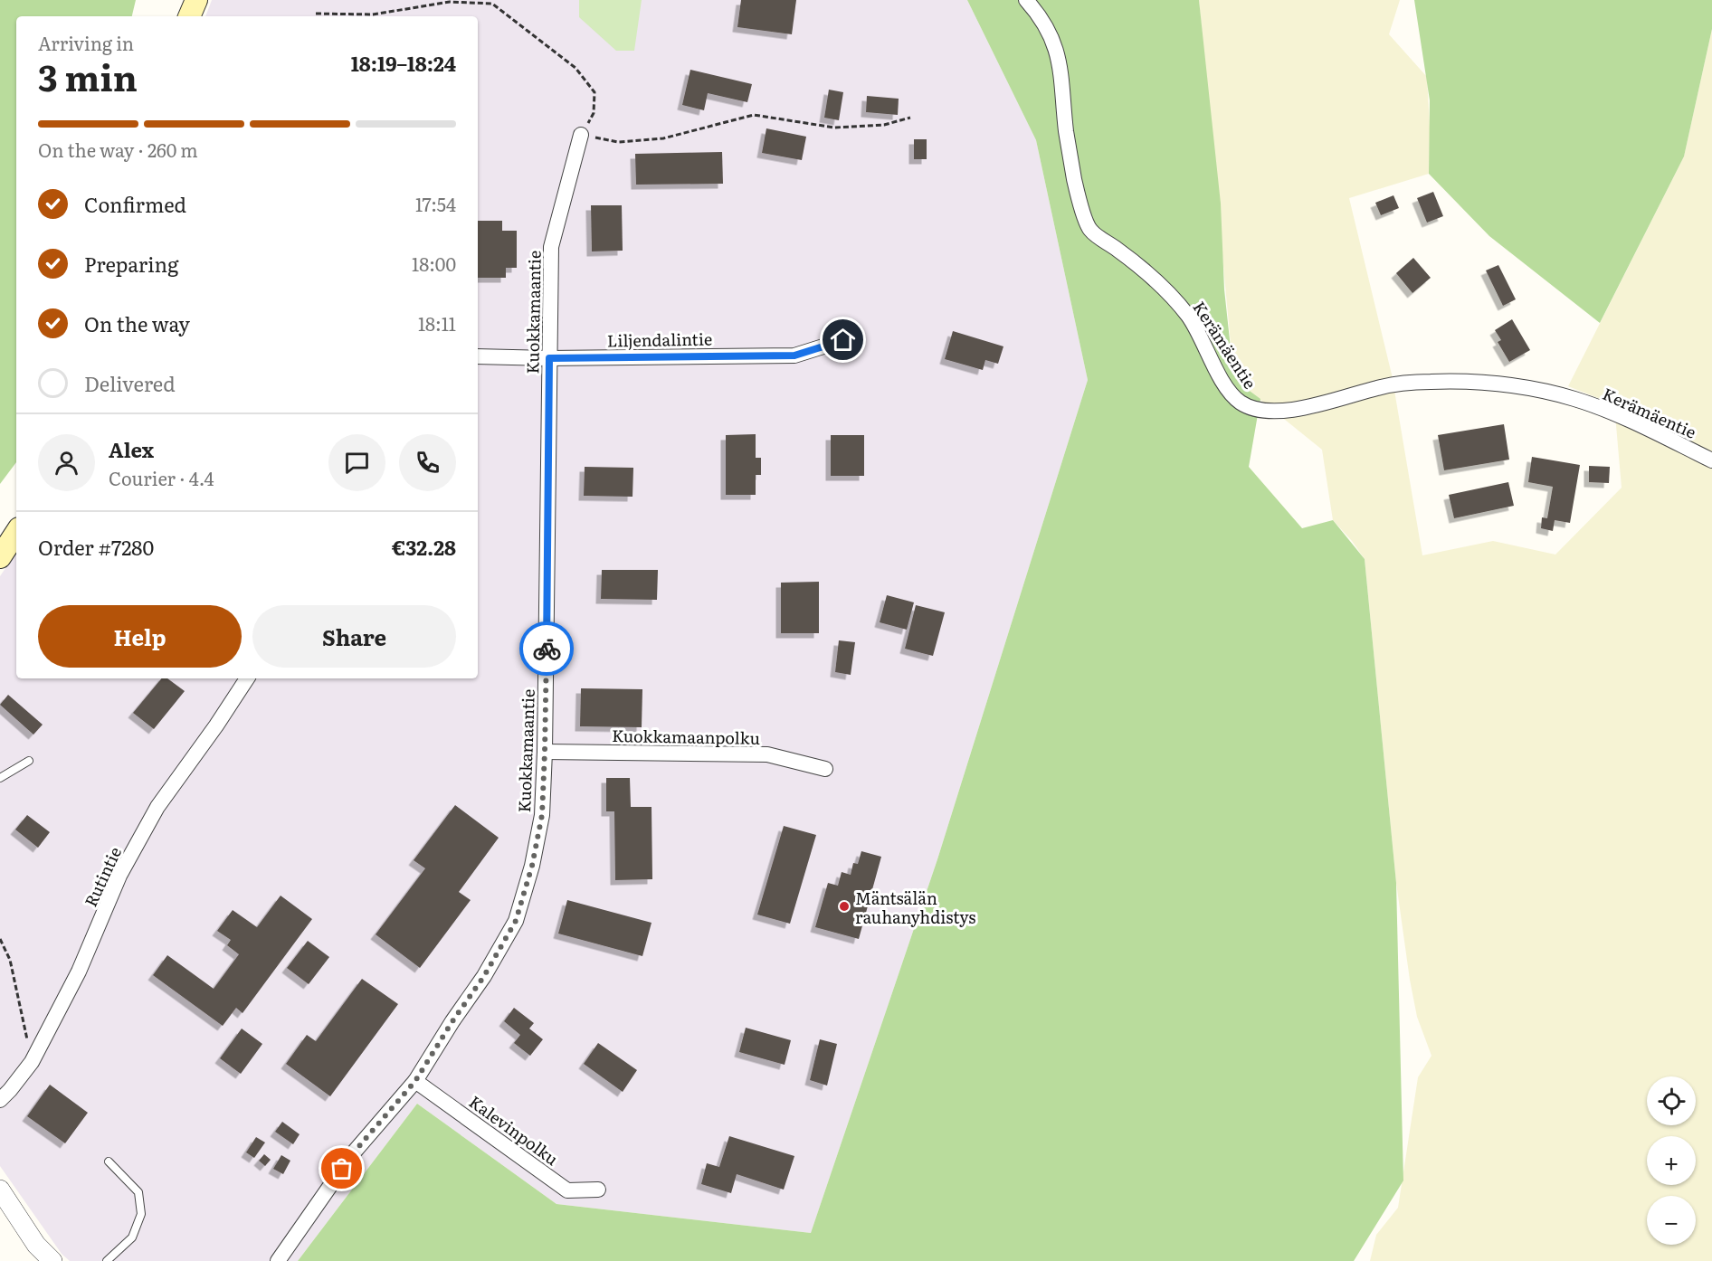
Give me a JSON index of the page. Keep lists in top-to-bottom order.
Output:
{
  "streets": {
    "street": [
      "Kuokkamaantie",
      "Liljendalintie",
      "Kerämäentie",
      "Kuokkamaanpolku",
      "Rutintie",
      "Kalevinpolku"
    ]
  },
  "crossings": [
    ["Kuokkamaantie", "Liljendalintie"],
    ["Kuokkamaantie", "Kuokkamaanpolku"],
    ["Kuokkamaantie", "Kalevinpolku"]
  ],
  "places": ["Mäntsälän rauhanyhdistys"],
  "page": {
    "heading": ["3 min", "Arriving in", "18:19–18:24"],
    "panel": [
      "Alex",
      "Courier · 4.4",
      "Order #7280",
      "€32.28"
    ],
    "bar": "On the way · 260 m",
    "list": [
      ["Confirmed", "17:54"],
      ["Preparing", "18:00"],
      ["On the way", "18:11"],
      "Delivered"
    ],
    "buttons": ["Help", "Share"],
    "map_buttons": ["+", "−"]
  }
}
